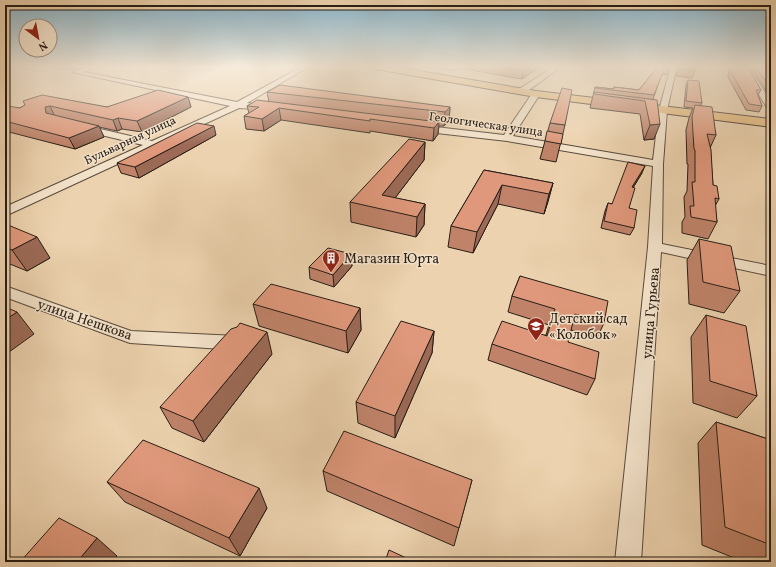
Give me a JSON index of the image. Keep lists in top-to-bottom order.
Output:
{
  "streets": {
    "street": [
      "Геологическая улица",
      "Бульварная улица",
      "улица Гурьева",
      "улица Нешкова"
    ]
  },
  "crossings": [
    ["Геологическая улица", "улица Гурьева"]
  ],
  "places": {
    "building": ["Магазин Юрта"],
    "school or university": ["Детский сад «Колобок»"]
  },
  "north": "bottom right"
}
